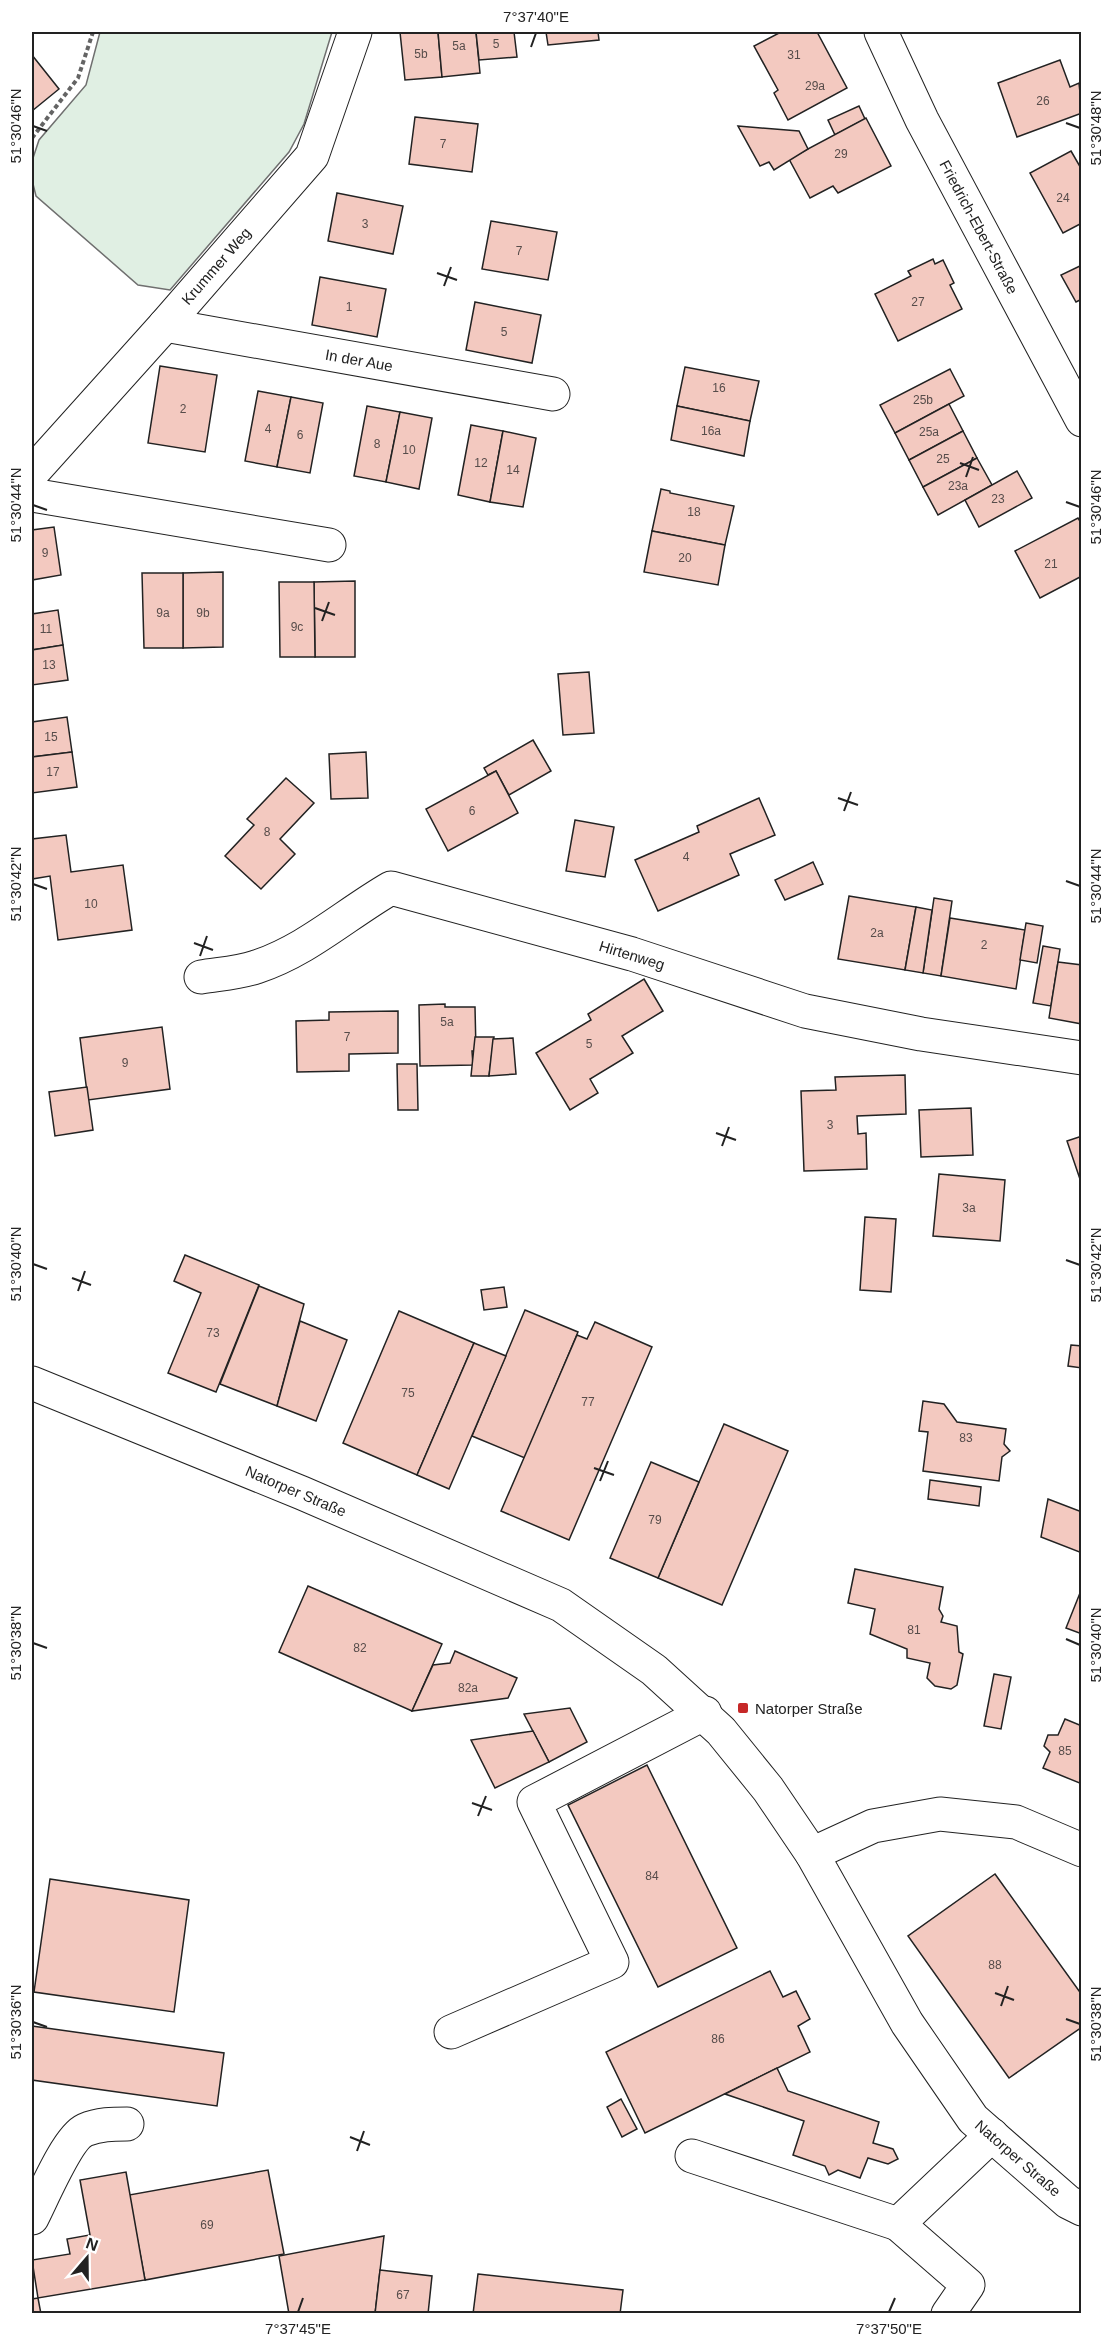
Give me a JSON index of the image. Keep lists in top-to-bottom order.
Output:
{
  "streets": {
    "street": [
      "Friedrich-Ebert-Straße",
      "Krummer Weg",
      "In der Aue",
      "Hirtenweg",
      "Natorper Straße"
    ]
  },
  "crossings": [
    ["Krummer Weg", "In der Aue"]
  ],
  "places": {
    "transit": ["Natorper Straße"]
  },
  "house_numbers": [
    "5",
    "5a",
    "5b",
    "31",
    "29a",
    "26",
    "7",
    "29",
    "24",
    "3",
    "7",
    "27",
    "1",
    "5",
    "16",
    "25b",
    "2",
    "4",
    "16a",
    "25a",
    "6",
    "8",
    "10",
    "25",
    "12",
    "14",
    "23a",
    "23",
    "18",
    "9",
    "20",
    "21",
    "9a",
    "9b",
    "9c",
    "11",
    "13",
    "15",
    "17",
    "6",
    "8",
    "4",
    "10",
    "2a",
    "2",
    "5a",
    "7",
    "5",
    "9",
    "3",
    "3a",
    "73",
    "75",
    "77",
    "83",
    "79",
    "81",
    "82",
    "82a",
    "85",
    "84",
    "88",
    "86",
    "69",
    "67"
  ],
  "north": "top",
  "coordinates": [
    "7°37'40\"E",
    "51°30'46\"N",
    "51°30'48\"N",
    "51°30'44\"N",
    "51°30'42\"N",
    "51°30'40\"N",
    "51°30'38\"N",
    "51°30'36\"N",
    "7°37'45\"E",
    "7°37'50\"E"
  ]
}
